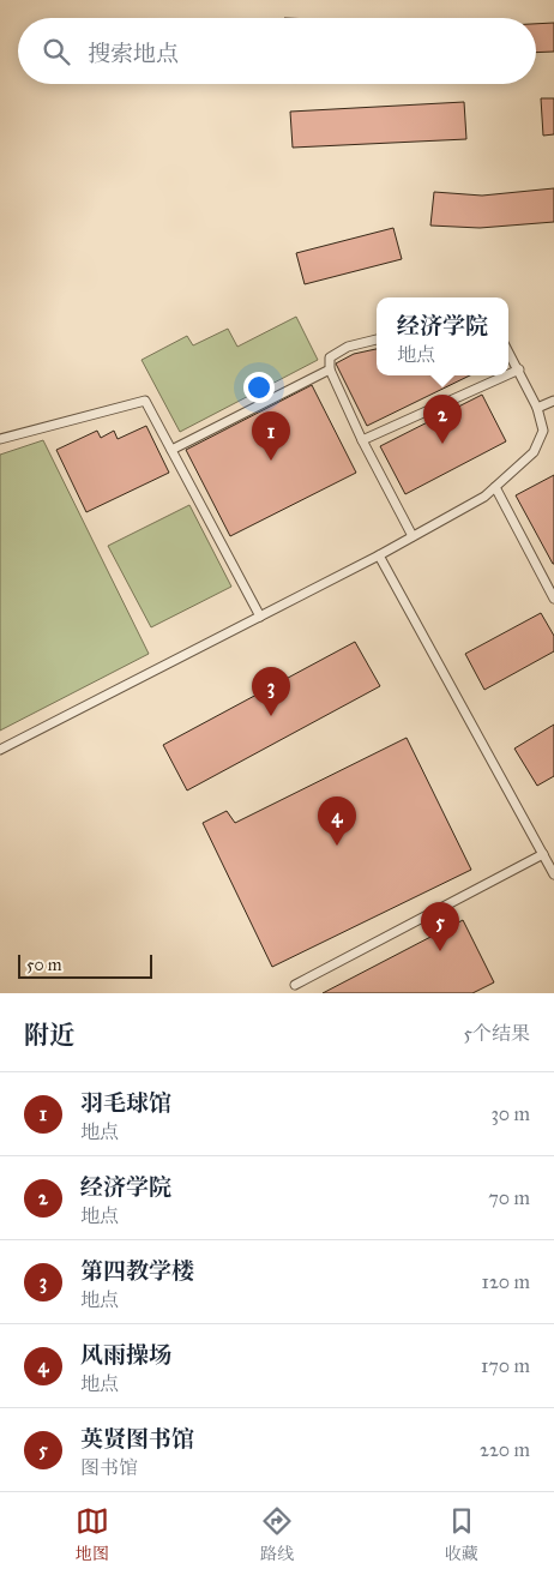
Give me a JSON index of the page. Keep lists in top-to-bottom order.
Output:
{
  "scale_bar": "50 m",
  "page": {
    "search": "搜索地点",
    "popup": ["经济学院", "地点"],
    "pins": [
      "2",
      "1",
      "3",
      "4",
      "5"
    ],
    "scale": "50 m",
    "heading": ["附近", "5个结果"],
    "list": [
      {
        "mark": "1",
        "name": "羽毛球馆",
        "note": "地点",
        "value": "30 m"
      },
      {
        "mark": "2",
        "name": "经济学院",
        "note": "地点",
        "value": "70 m"
      },
      {
        "mark": "3",
        "name": "第四教学楼",
        "note": "地点",
        "value": "120 m"
      },
      {
        "mark": "4",
        "name": "风雨操场",
        "note": "地点",
        "value": "170 m"
      },
      {
        "mark": "5",
        "name": "英贤图书馆",
        "note": "图书馆",
        "value": "220 m"
      }
    ],
    "nav": ["地图", "路线", "收藏"]
  }
}
